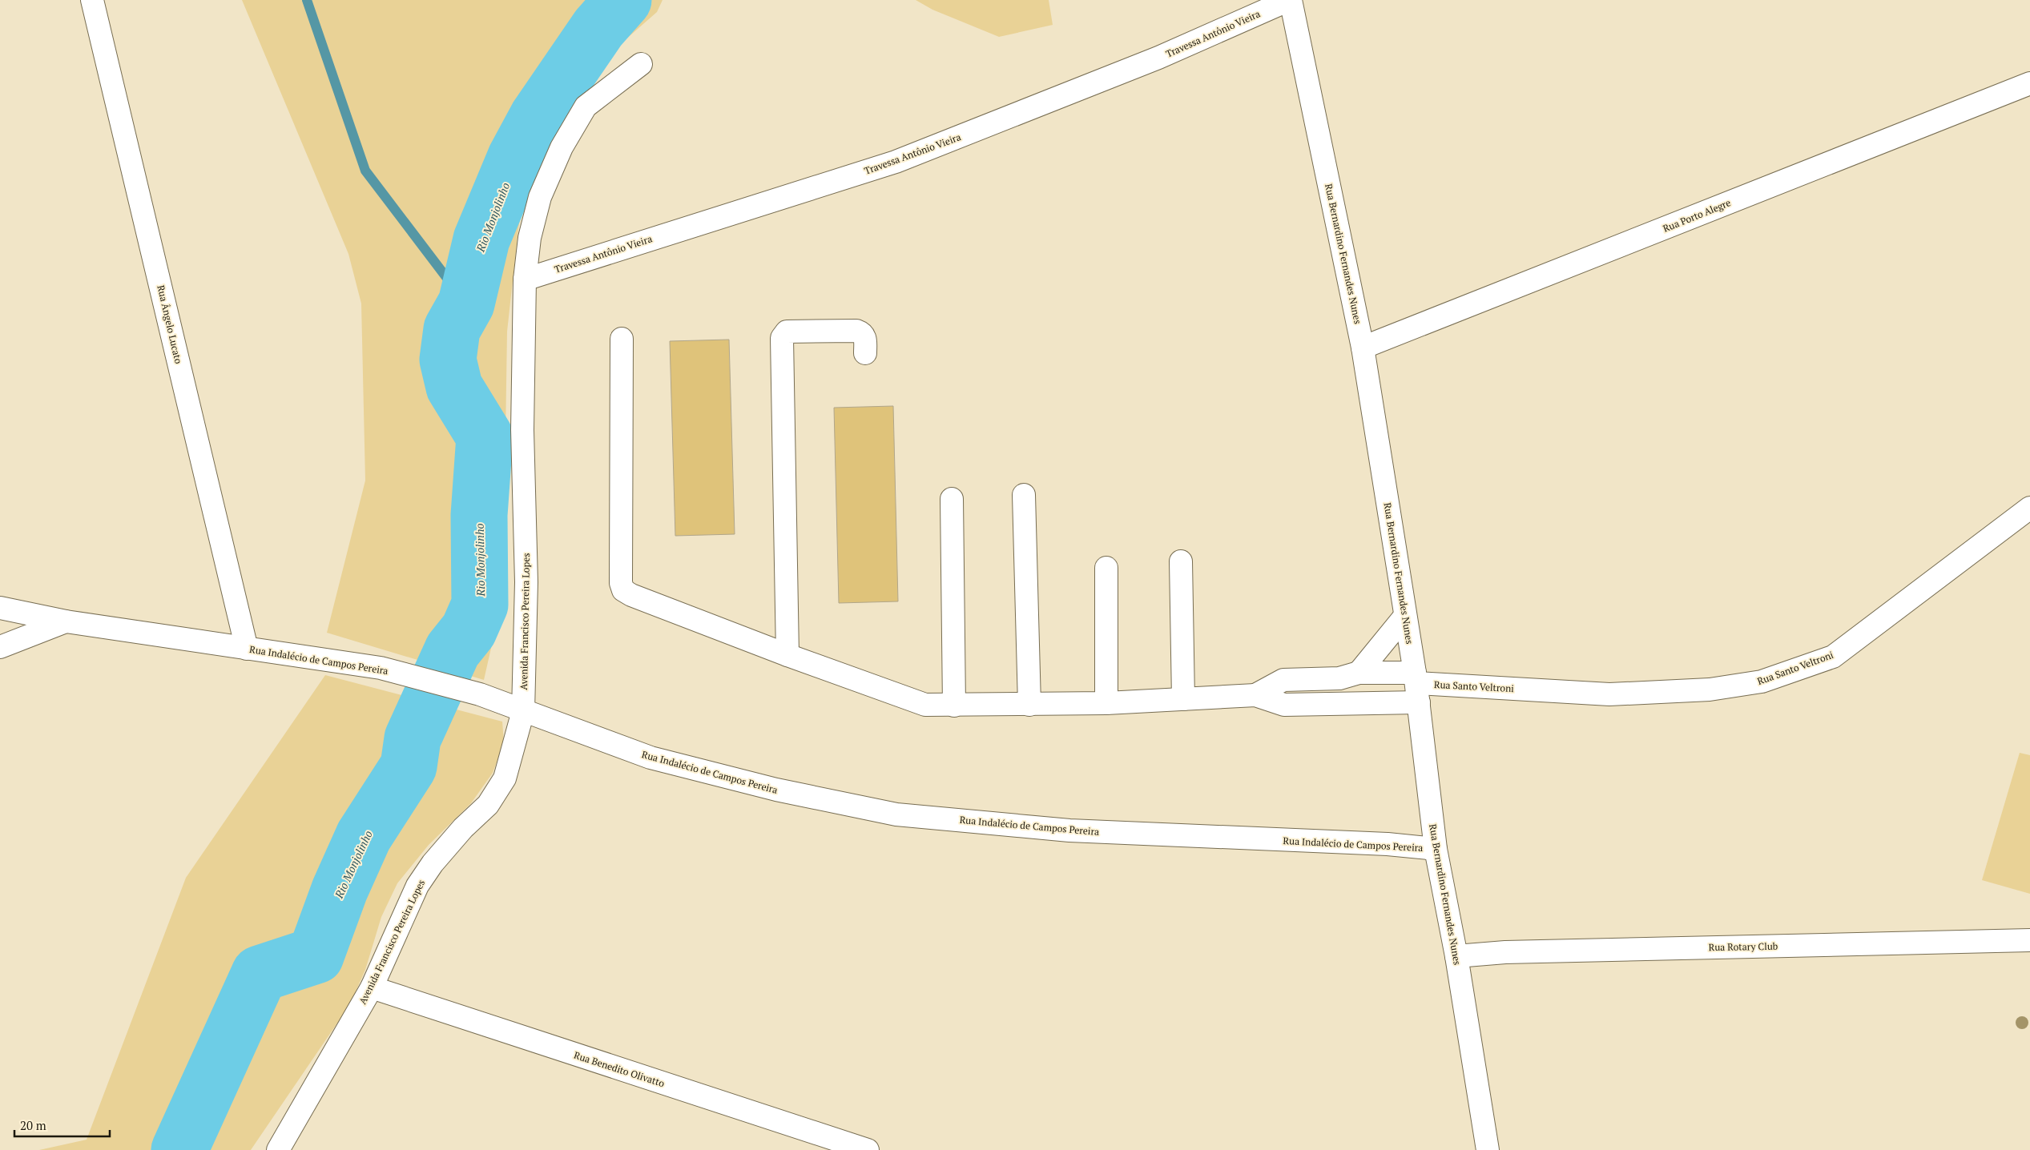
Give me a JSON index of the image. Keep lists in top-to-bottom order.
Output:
{
  "streets": {
    "street": [
      "Travessa Antônio Vieira",
      "Rua Porto Alegre",
      "Rua Bernardino Fernandes Nunes",
      "Rua Ângelo Lucato",
      "Avenida Francisco Pereira Lopes",
      "Rua Indalécio de Campos Pereira",
      "Rua Santo Veltroni",
      "Rua Rotary Club",
      "Rua Benedito Olivatto"
    ]
  },
  "crossings": [
    ["Travessa Antônio Vieira", "Rua Bernardino Fernandes Nunes"],
    ["Travessa Antônio Vieira", "Avenida Francisco Pereira Lopes"],
    ["Rua Porto Alegre", "Rua Bernardino Fernandes Nunes"],
    ["Rua Bernardino Fernandes Nunes", "Rua Indalécio de Campos Pereira"],
    ["Rua Bernardino Fernandes Nunes", "Rua Santo Veltroni"],
    ["Rua Bernardino Fernandes Nunes", "Rua Rotary Club"],
    ["Rua Ângelo Lucato", "Rua Indalécio de Campos Pereira"],
    ["Avenida Francisco Pereira Lopes", "Rua Indalécio de Campos Pereira"],
    ["Avenida Francisco Pereira Lopes", "Rua Benedito Olivatto"]
  ],
  "water": ["Rio Monjolinho"],
  "scale_bar": "20 m"
}
